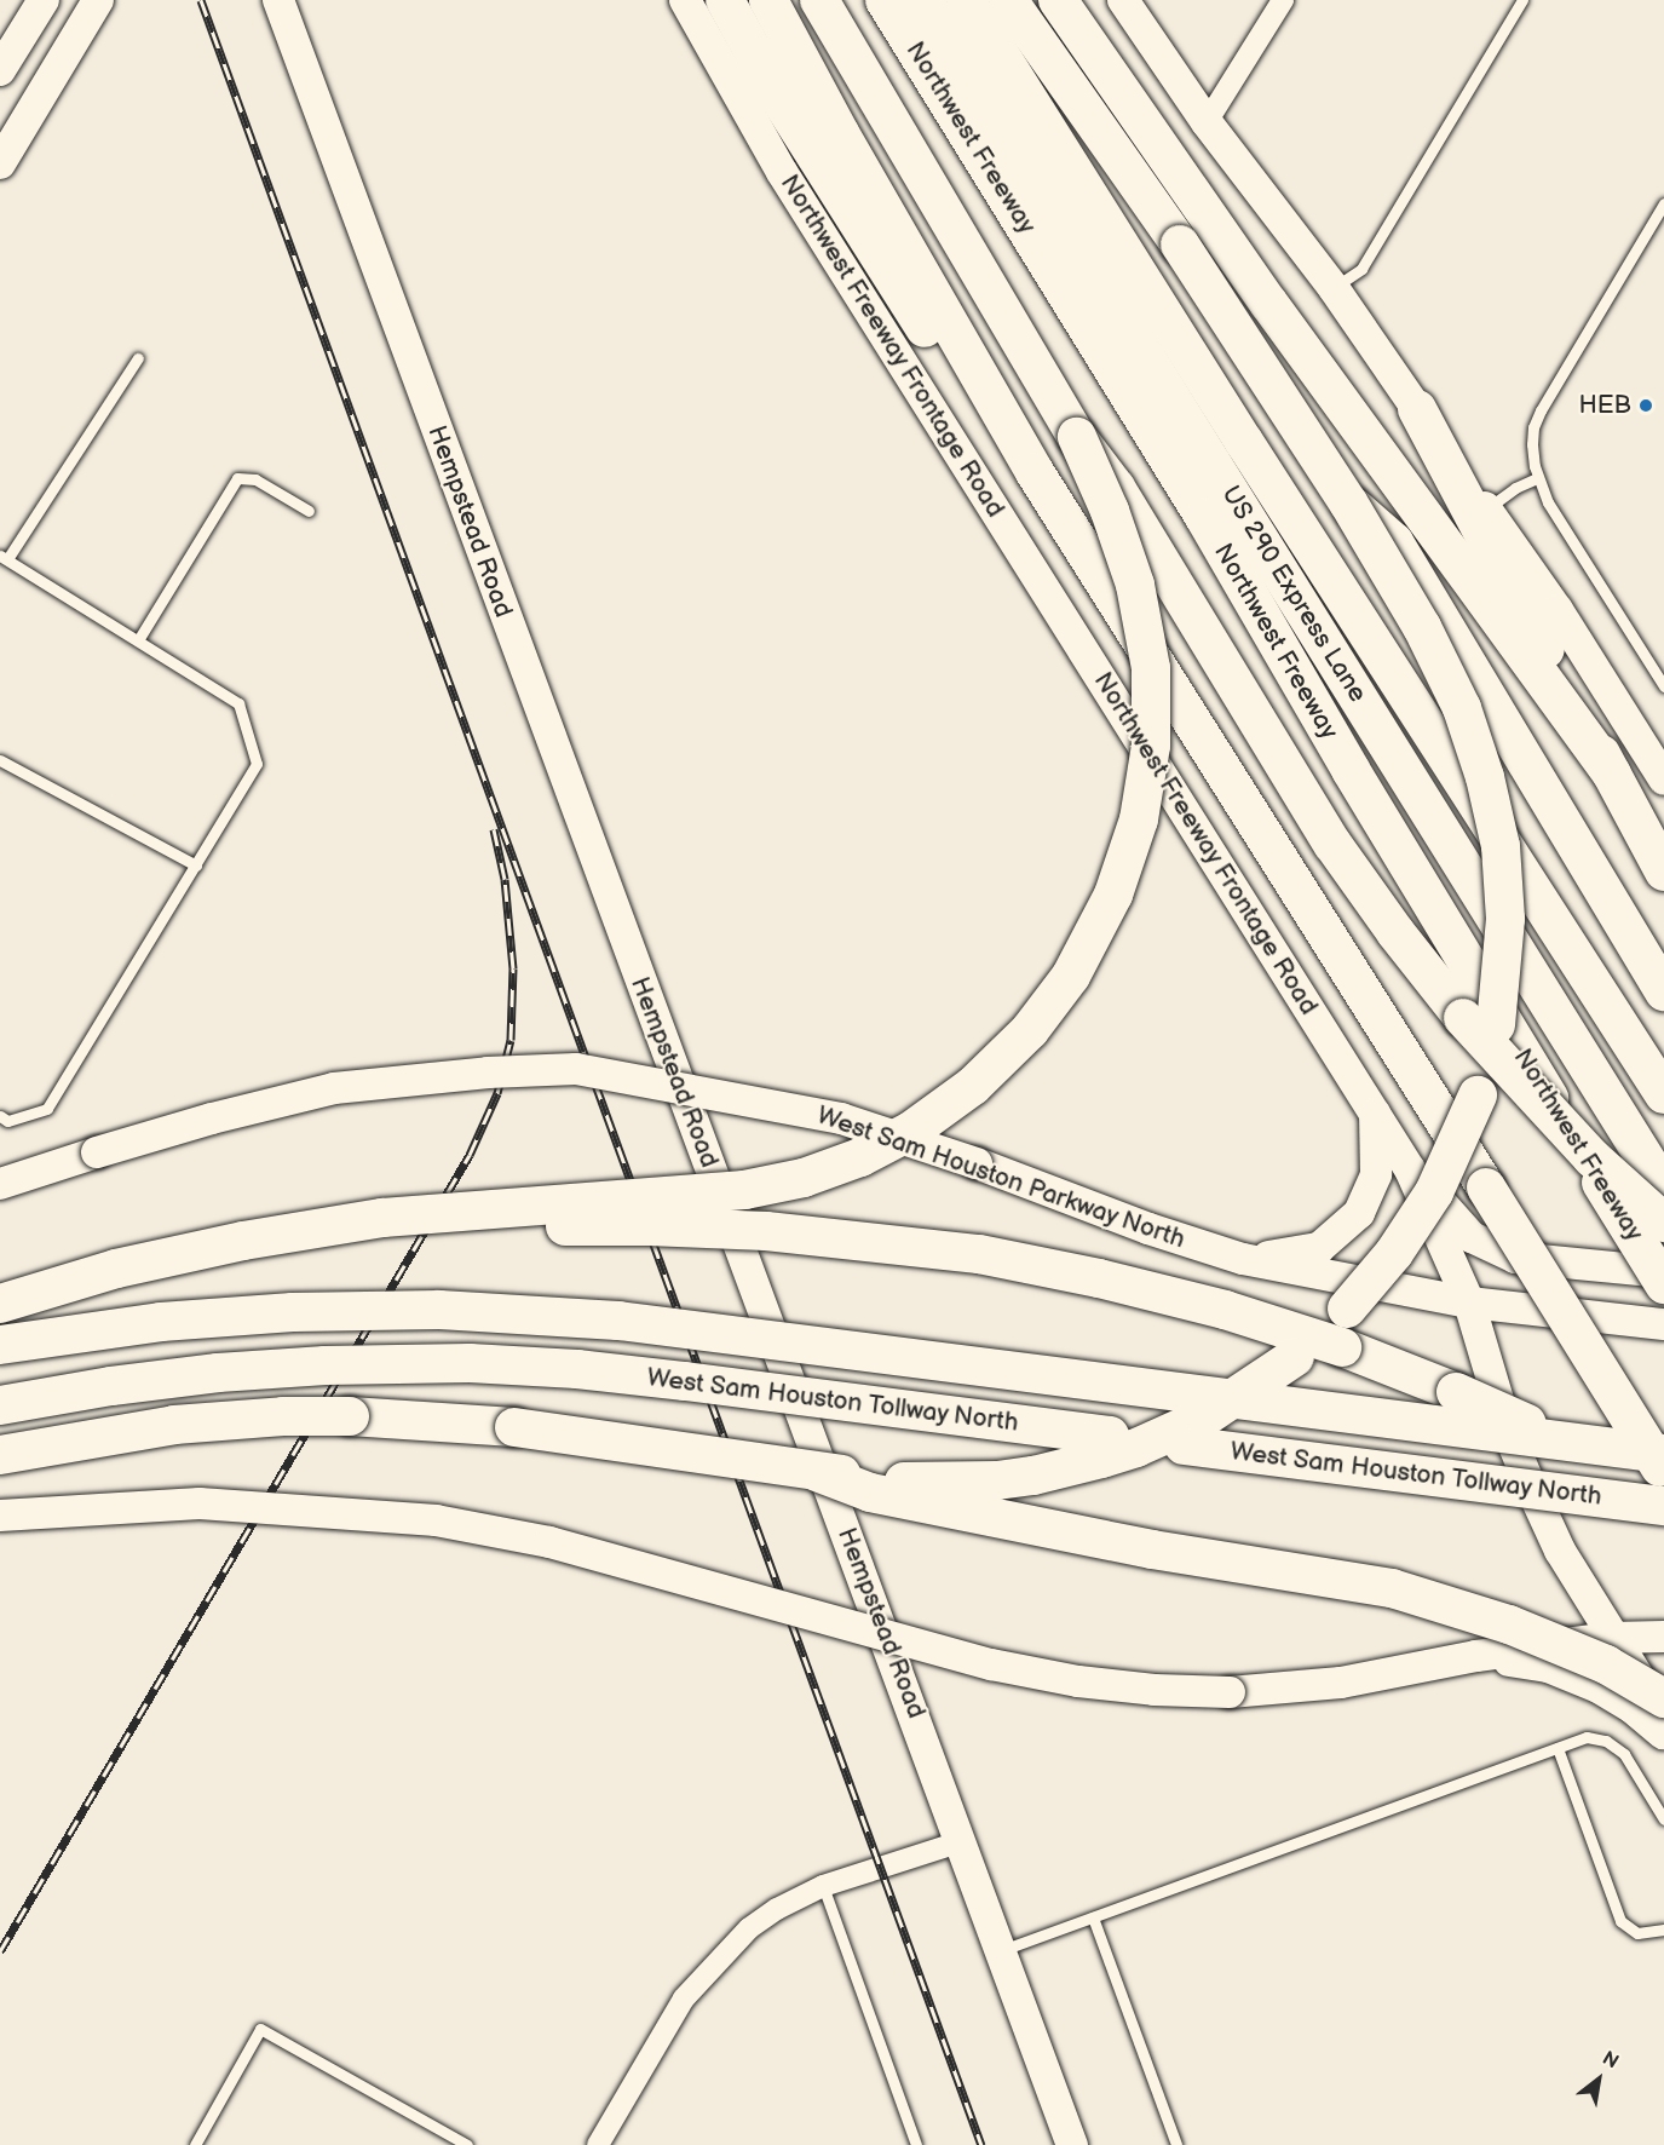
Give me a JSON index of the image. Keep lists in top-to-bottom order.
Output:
{
  "streets": {
    "highway": ["Northwest Freeway", "US 290 Express Lane", "West Sam Houston Tollway North"],
    "main road": ["Northwest Freeway Frontage Road", "Hempstead Road", "West Sam Houston Parkway North"]
  },
  "crossings": [
    ["Northwest Freeway Frontage Road", "West Sam Houston Parkway North"]
  ],
  "places": ["HEB"],
  "north": "top right"
}
